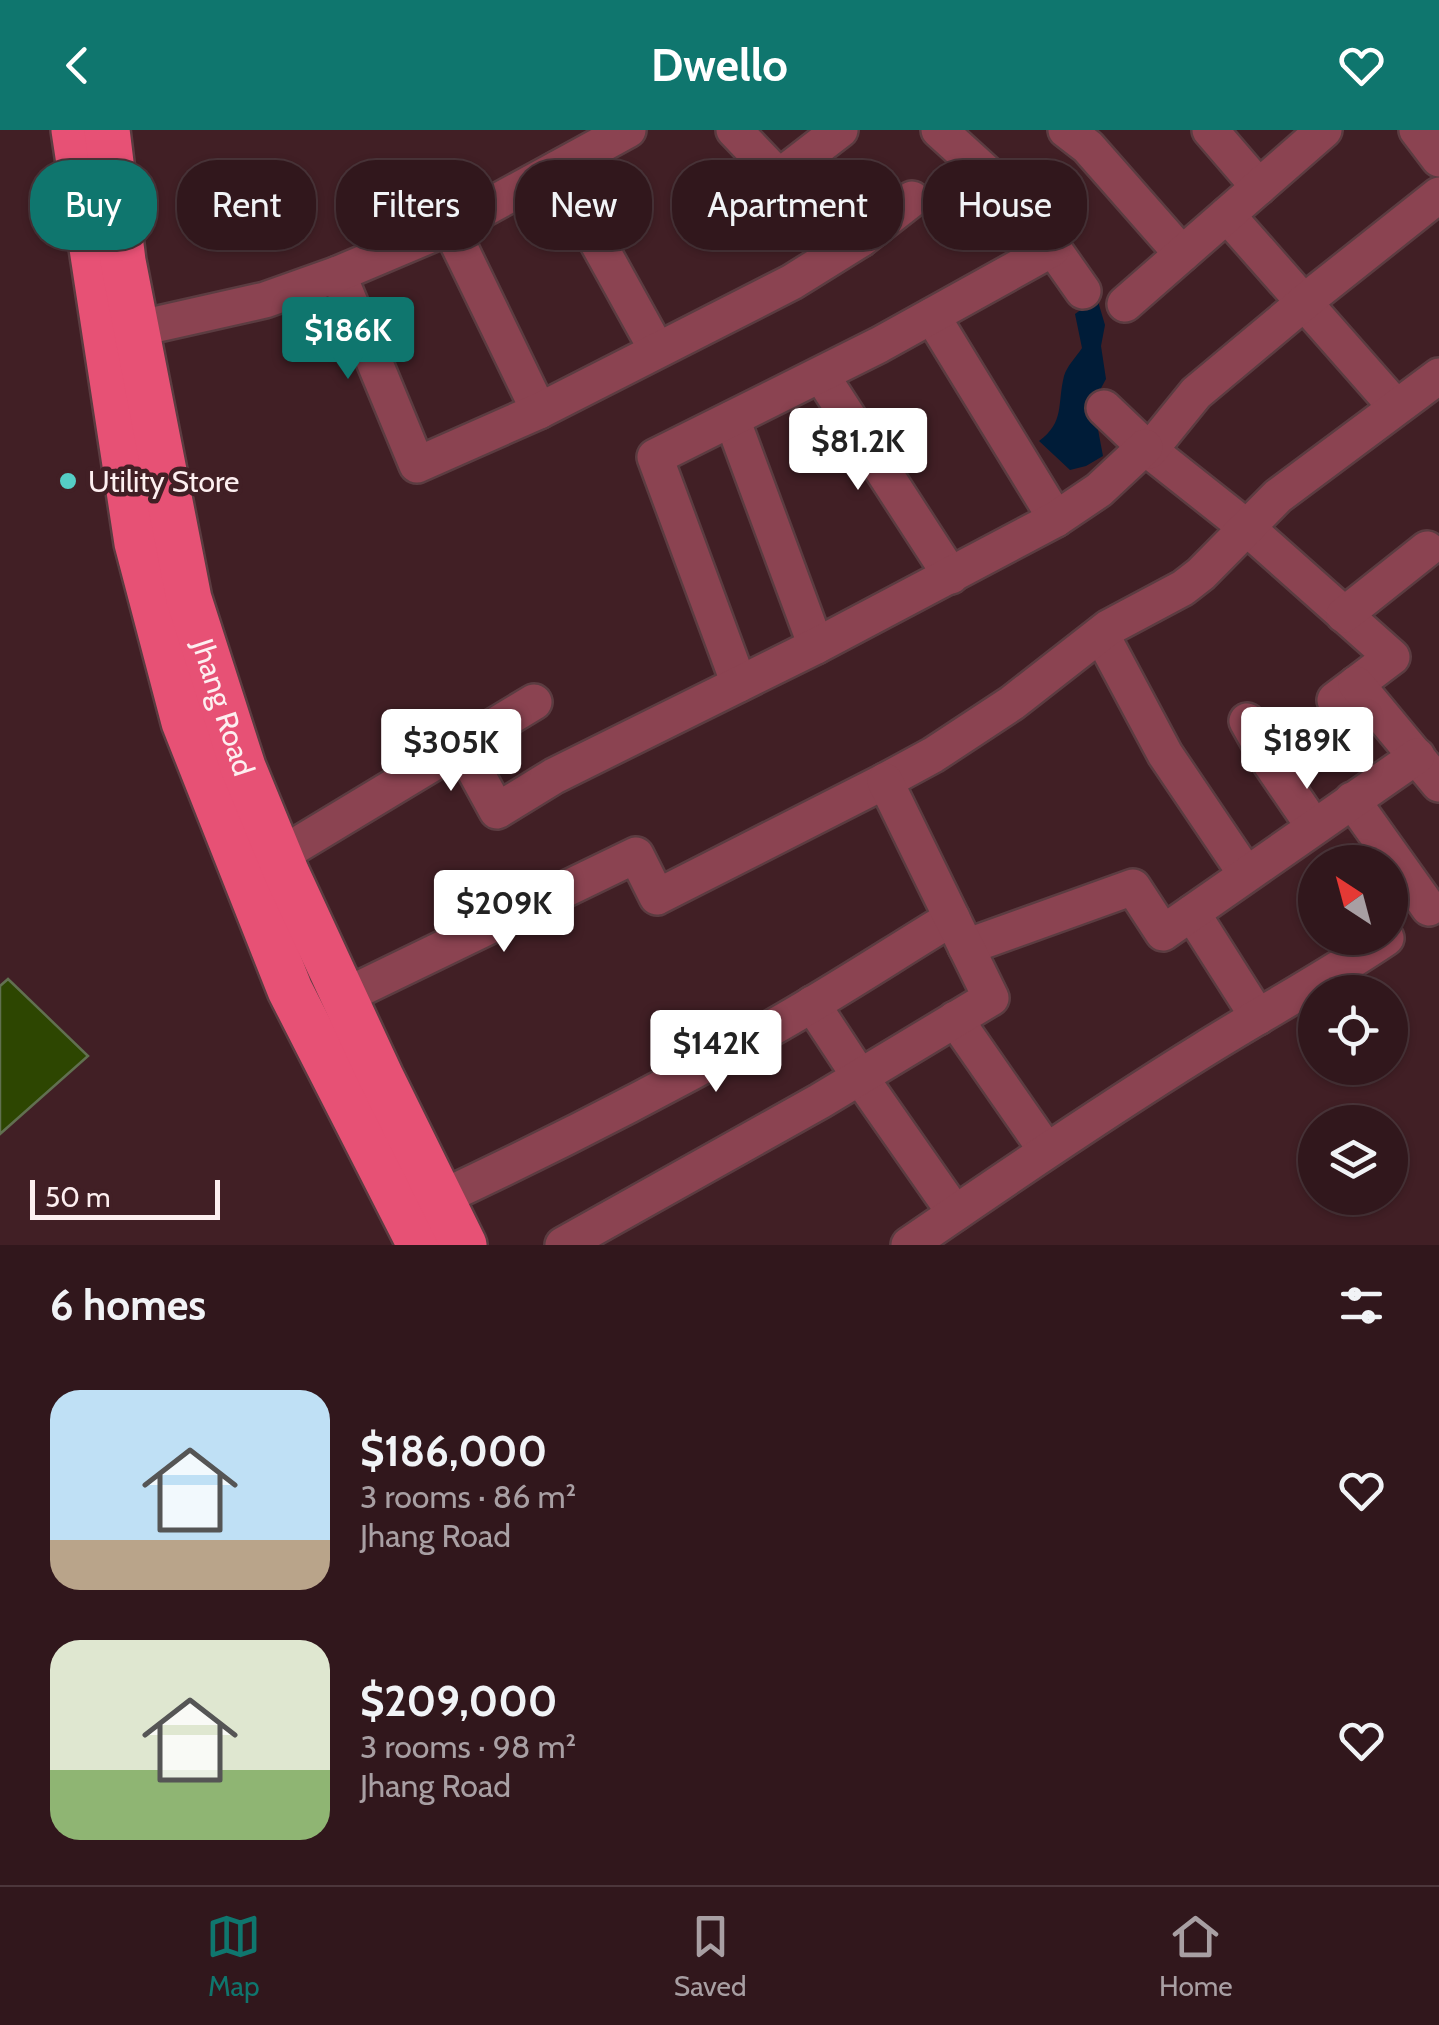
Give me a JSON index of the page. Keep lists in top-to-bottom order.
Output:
{
  "streets": {
    "main road": ["Jhang Road"]
  },
  "places": ["Utility Store"],
  "scale_bar": "50 m",
  "north": "top left",
  "page": {
    "header": "Dwello",
    "chip": [
      "Buy",
      "Rent",
      "Filters",
      "New",
      "Apartment",
      "House"
    ],
    "price": [
      "$186K",
      "$81.2K",
      "$189K",
      "$305K",
      "$209K",
      "$142K"
    ],
    "scale": "50 m",
    "heading": "6 homes",
    "list": [
      {
        "name": "$186,000",
        "note": "3 rooms · 86 m² · Jhang Road"
      },
      {
        "name": "$209,000",
        "note": "3 rooms · 98 m² · Jhang Road"
      }
    ],
    "tabs": ["Map", "Saved", "Home"]
  }
}
